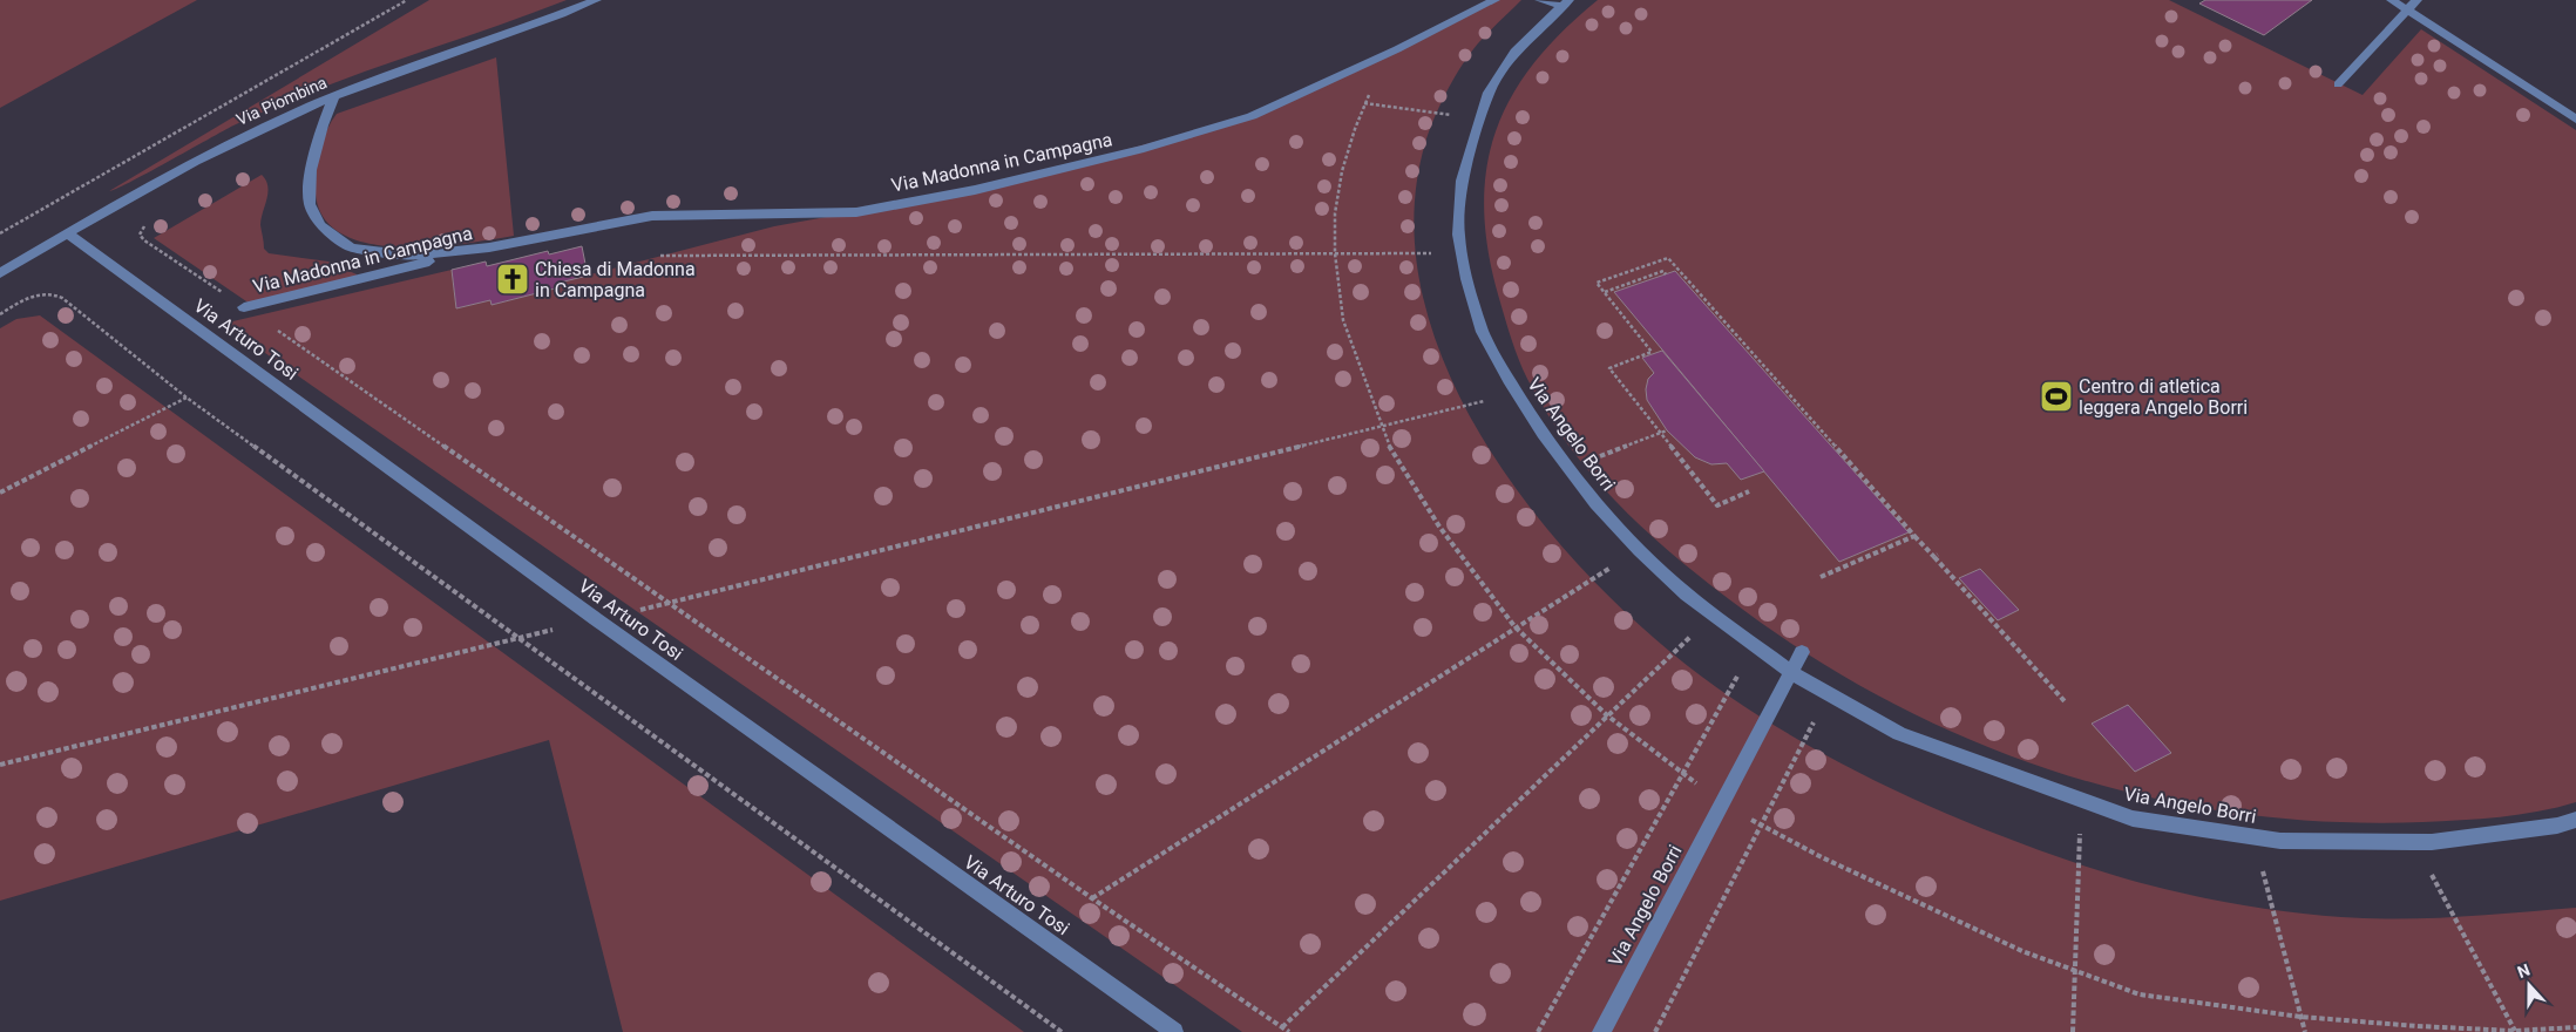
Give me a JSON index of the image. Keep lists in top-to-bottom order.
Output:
{
  "streets": {
    "street": [
      "Via Piombina",
      "Via Madonna in Campagna",
      "Via Arturo Tosi",
      "Via Angelo Borri"
    ]
  },
  "crossings": [
    ["Via Piombina", "Via Madonna in Campagna"],
    ["Via Piombina", "Via Arturo Tosi"]
  ],
  "places": {
    "church": ["Chiesa di Madonna in Campagna"],
    "sports": ["Centro di atletica leggera Angelo Borri"]
  },
  "north": "top"
}
